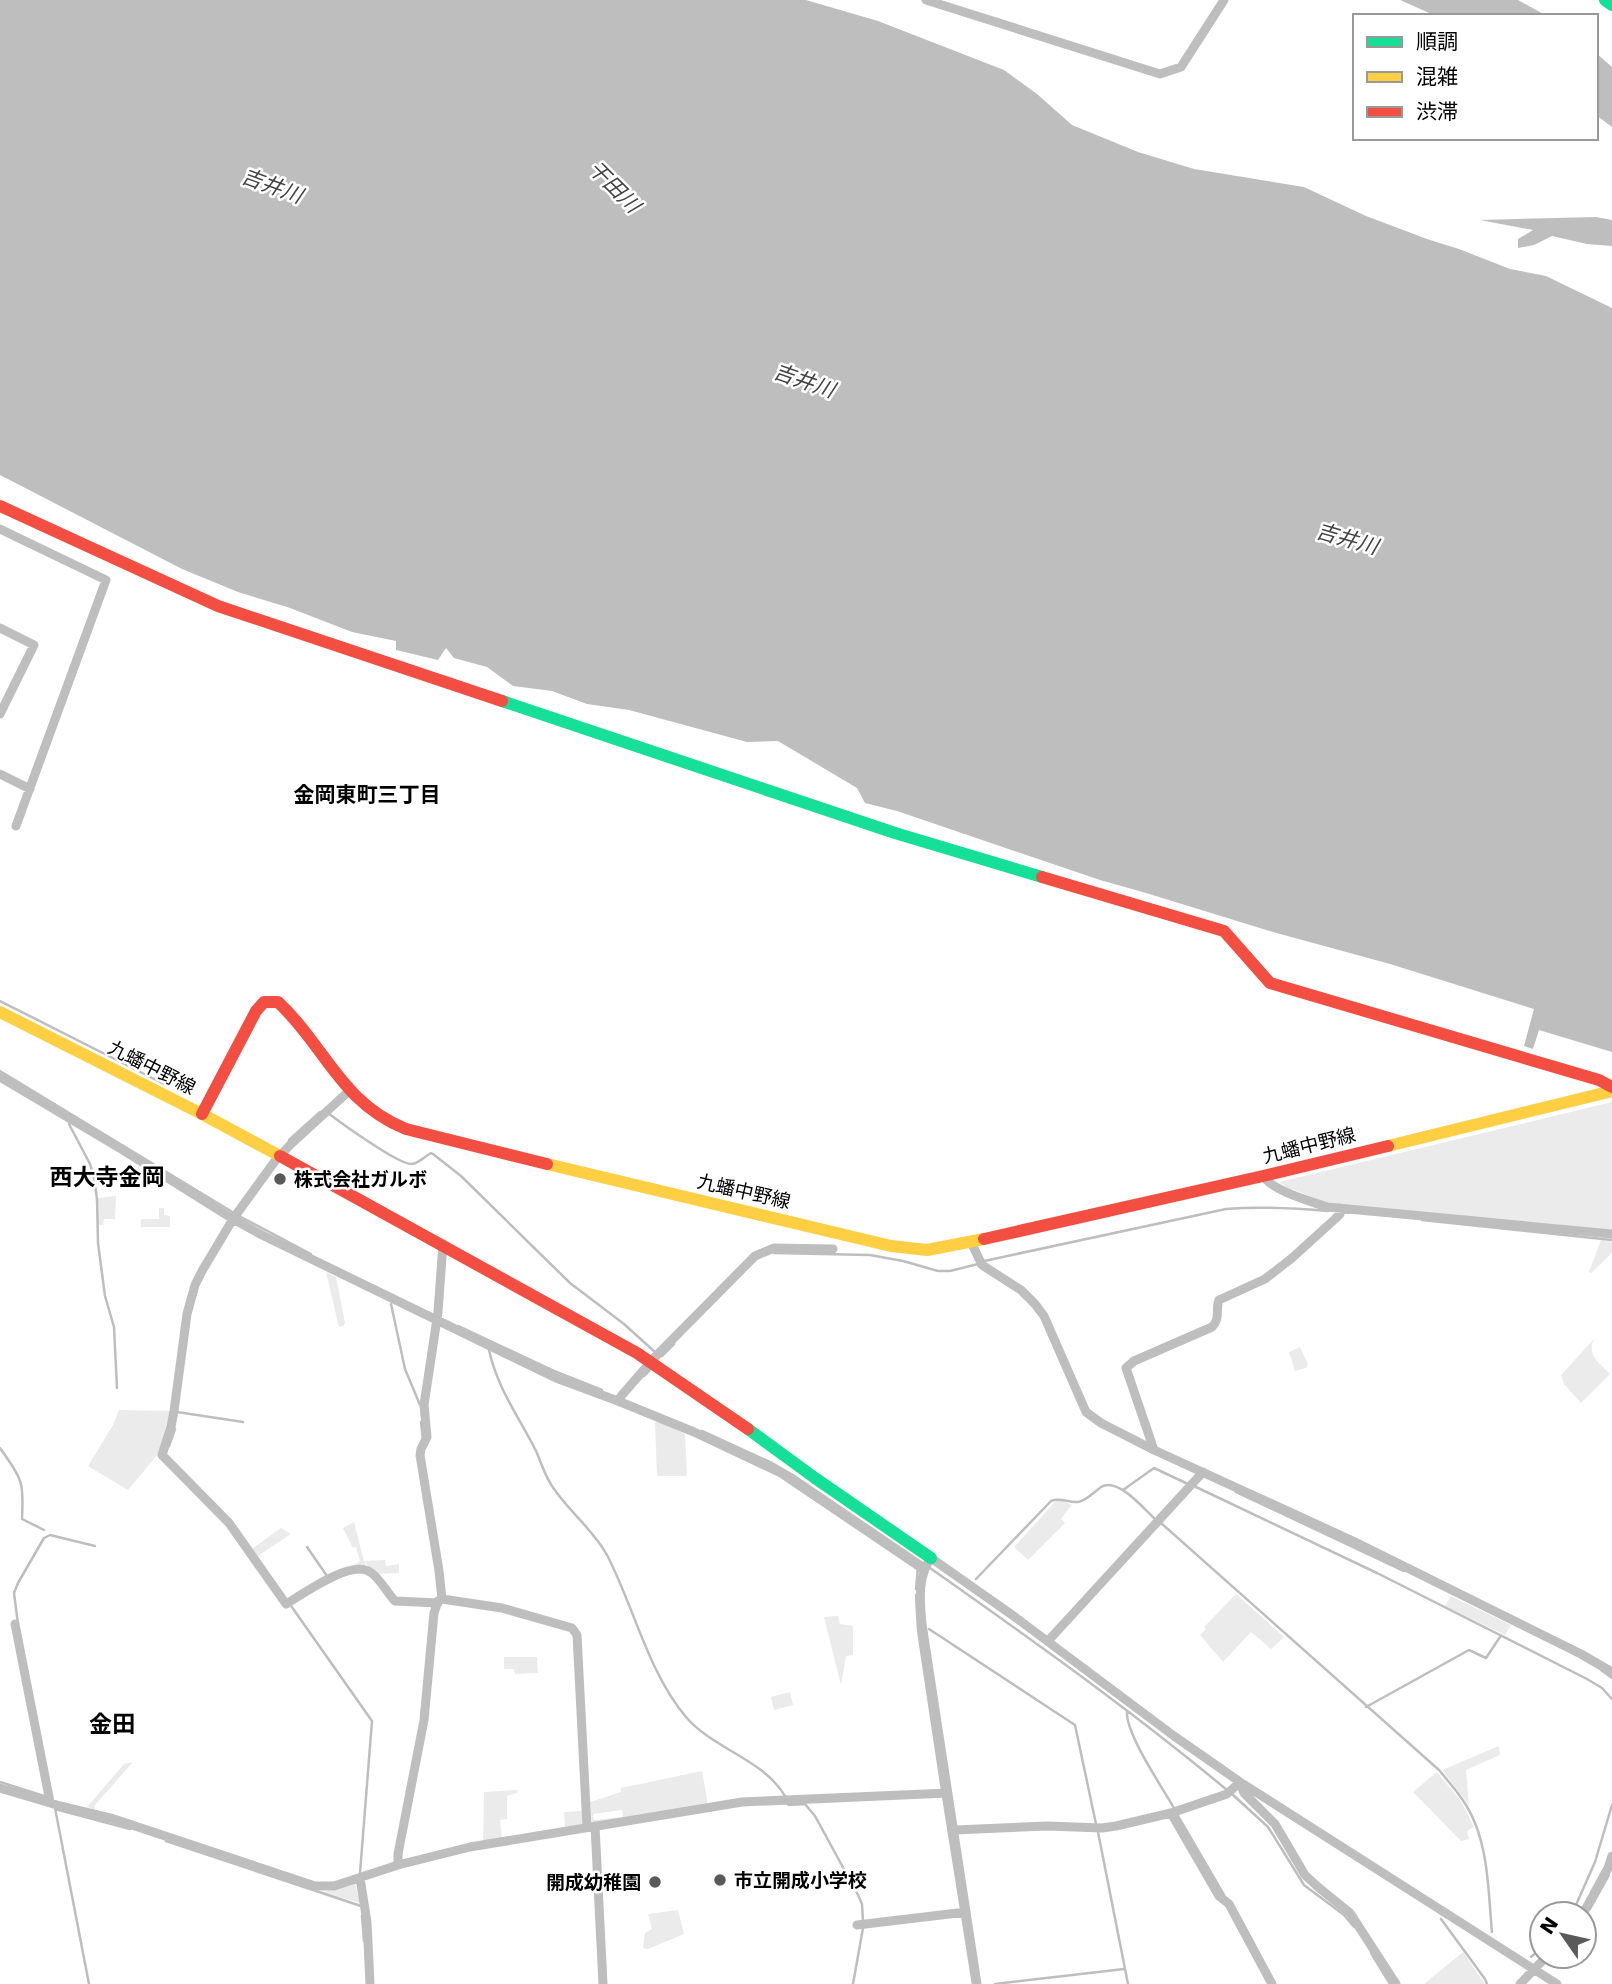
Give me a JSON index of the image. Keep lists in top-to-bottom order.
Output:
{
  "streets": {
    "street": ["九蟠中野線"]
  },
  "districts": ["金岡東町三丁目", "西大寺金岡", "金田"],
  "water": ["吉井川", "干田川"],
  "places": ["株式会社ガルボ", "市立開成小学校", "開成幼稚園"],
  "legend": ["順調", "混雑", "渋滞"],
  "north": "top left"
}
